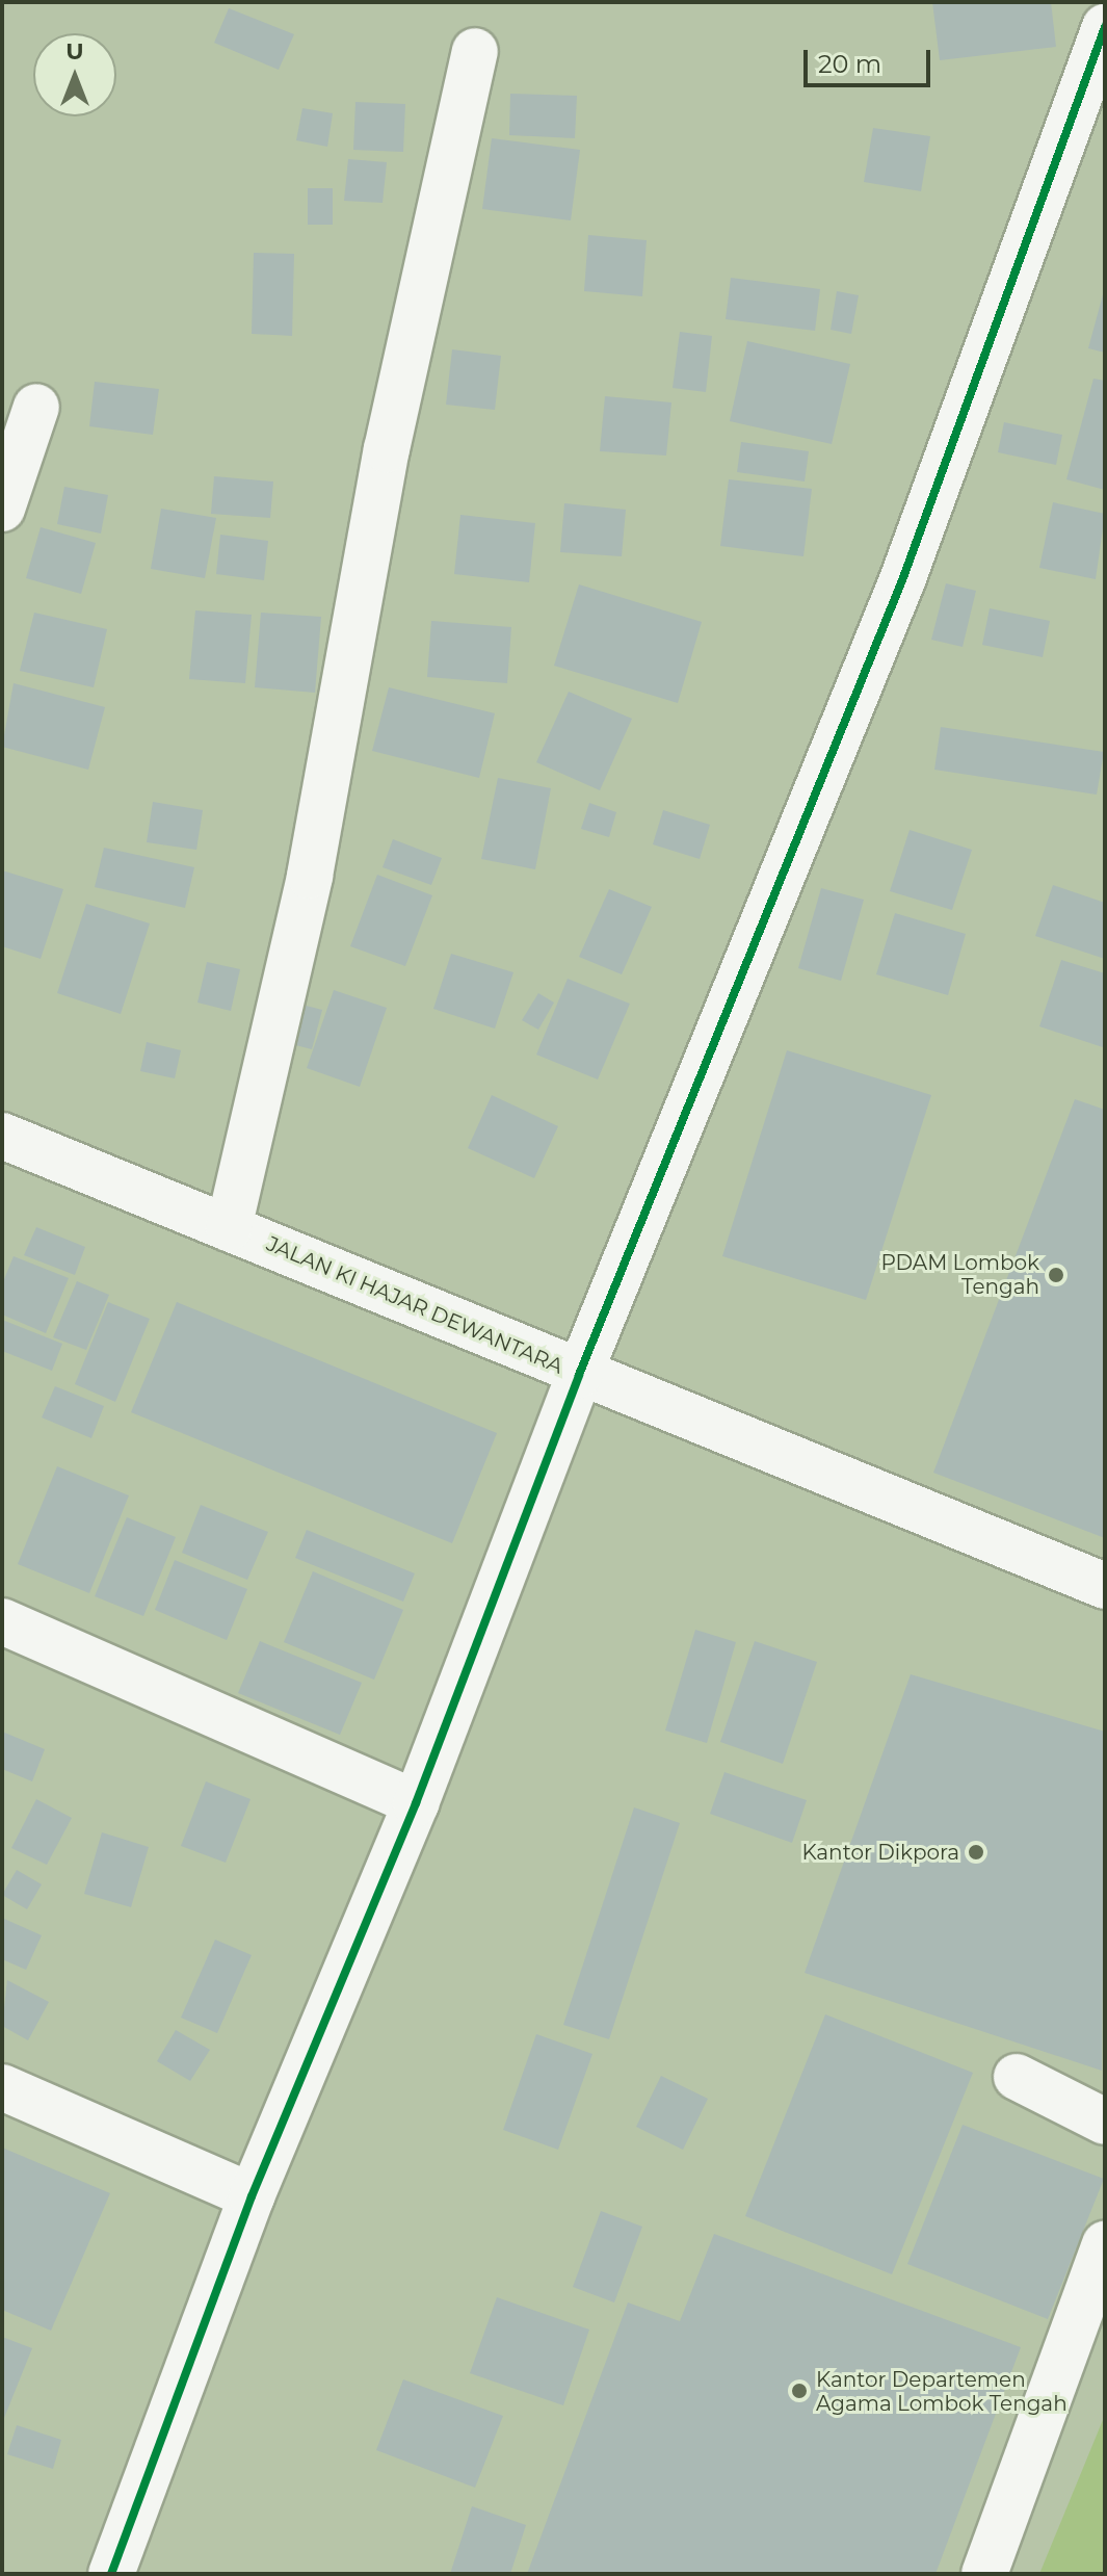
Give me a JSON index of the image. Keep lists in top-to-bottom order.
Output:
{
  "streets": {
    "street": ["JALAN KI HAJAR DEWANTARA"]
  },
  "places": ["PDAM Lombok Tengah", "Kantor Dikpora", "Kantor Departemen Agama Lombok Tengah"],
  "scale_bar": "20 m",
  "north": "top"
}
